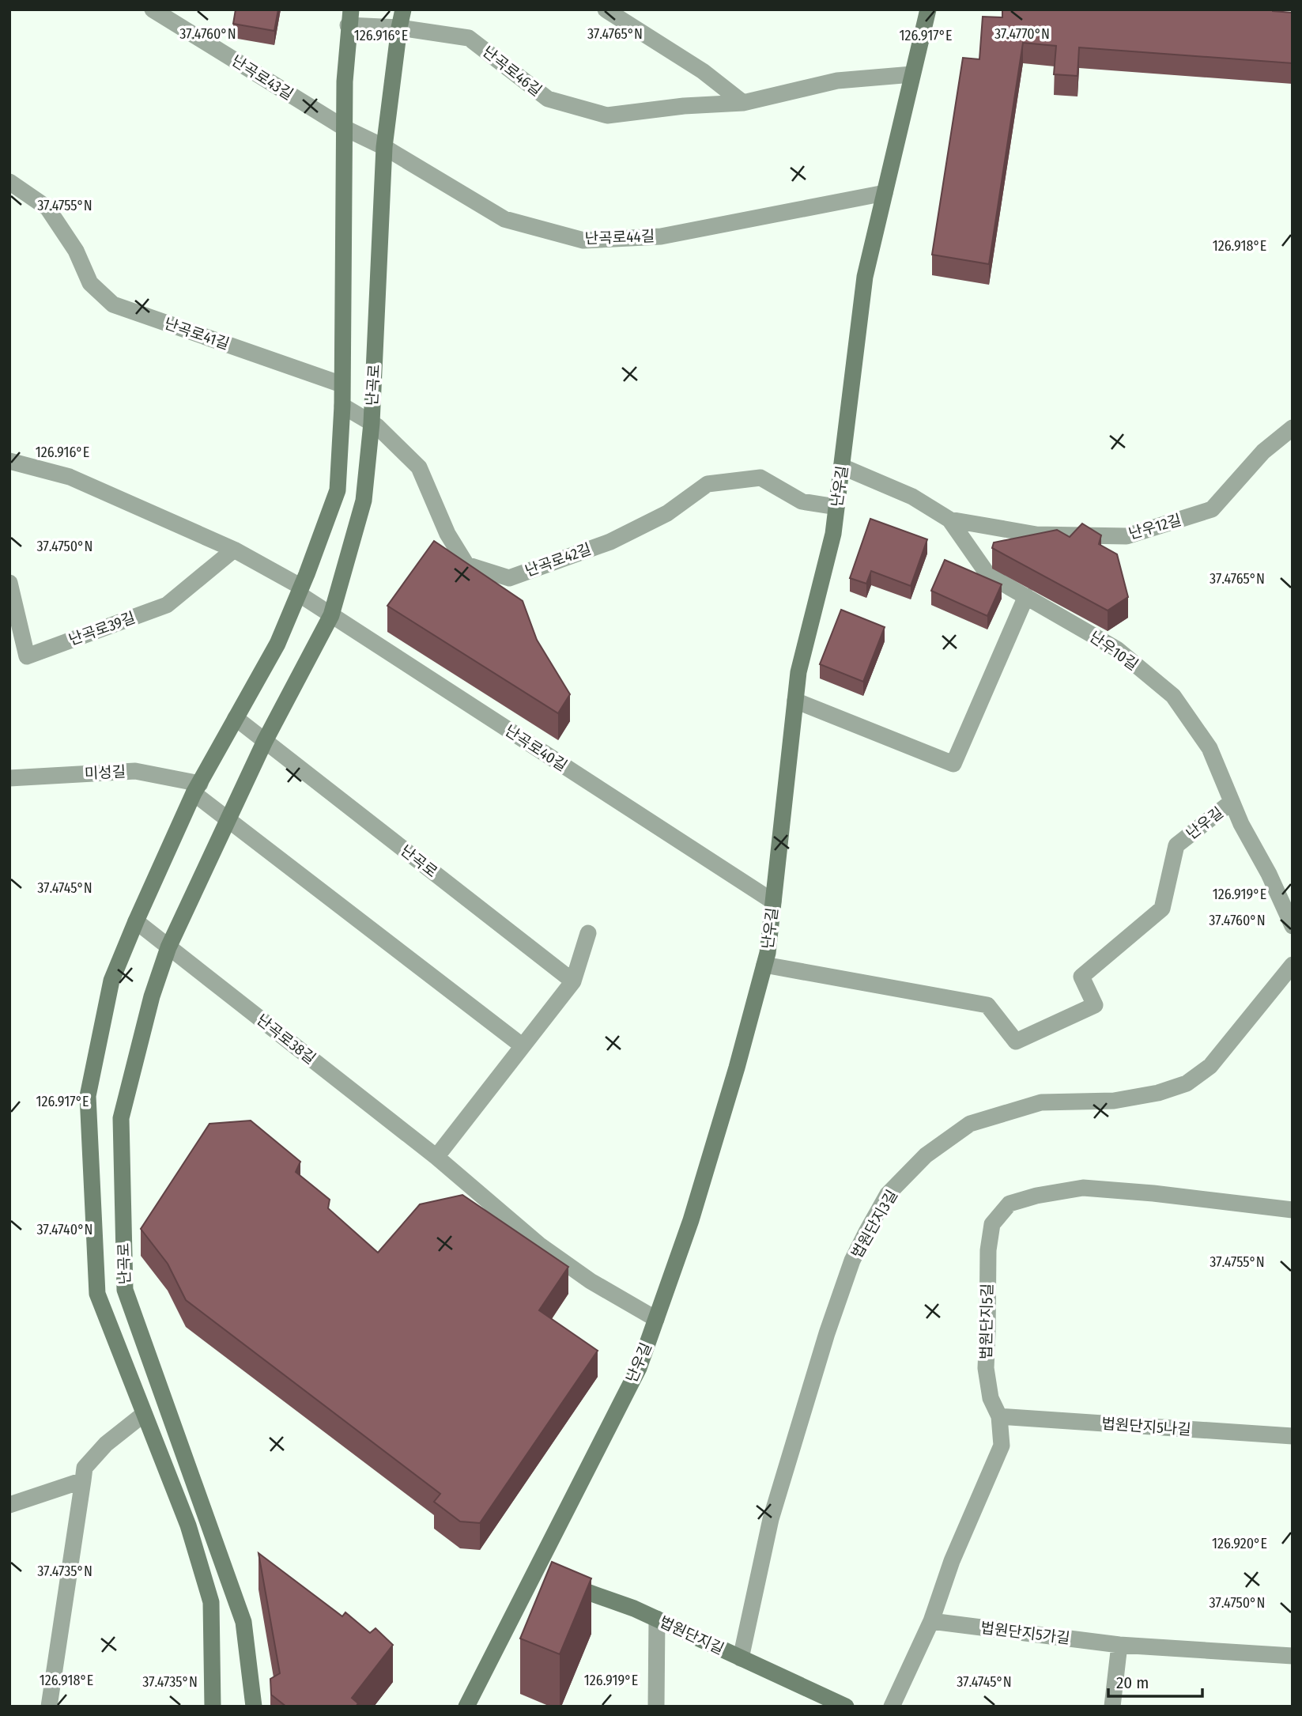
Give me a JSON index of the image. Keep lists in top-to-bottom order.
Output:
{
  "streets": {
    "main road": ["난곡로", "난우길", "법원단지길"],
    "street": [
      "난곡로46길",
      "난곡로43길",
      "난곡로44길",
      "난곡로41길",
      "난우12길",
      "난곡로42길",
      "난곡로39길",
      "난우10길",
      "난곡로40길",
      "미성길",
      "난곡로38길",
      "법원단지3길",
      "법원단지5길",
      "법원단지5나길",
      "법원단지5가길"
    ]
  },
  "crossings": [
    ["난곡로46길", "난곡로"],
    ["난곡로46길", "난우길"],
    ["난곡로43길", "난곡로44길"],
    ["난곡로43길", "난곡로"],
    ["난곡로44길", "난곡로"],
    ["난곡로44길", "난우길"],
    ["난곡로41길", "난곡로"],
    ["난곡로", "난곡로42길"],
    ["난곡로", "난곡로40길"],
    ["난곡로", "미성길"],
    ["난곡로", "난곡로38길"],
    ["난우길", "난곡로42길"],
    ["난우길", "난우10길"],
    ["난우길", "난곡로40길"],
    ["난우길", "난곡로38길"],
    ["난우길", "법원단지길"],
    ["난우12길", "난우10길"],
    ["법원단지3길", "법원단지길"],
    ["법원단지5길", "법원단지5나길"],
    ["법원단지5길", "법원단지5가길"]
  ],
  "scale_bar": "20 m",
  "coordinates": [
    "37.4770°N",
    "37.4760°N",
    "37.4765°N",
    "126.916°E",
    "126.917°E",
    "37.4755°N",
    "126.918°E",
    "37.4750°N",
    "37.4745°N",
    "126.919°E",
    "37.4740°N",
    "126.920°E",
    "37.4735°N"
  ]
}
